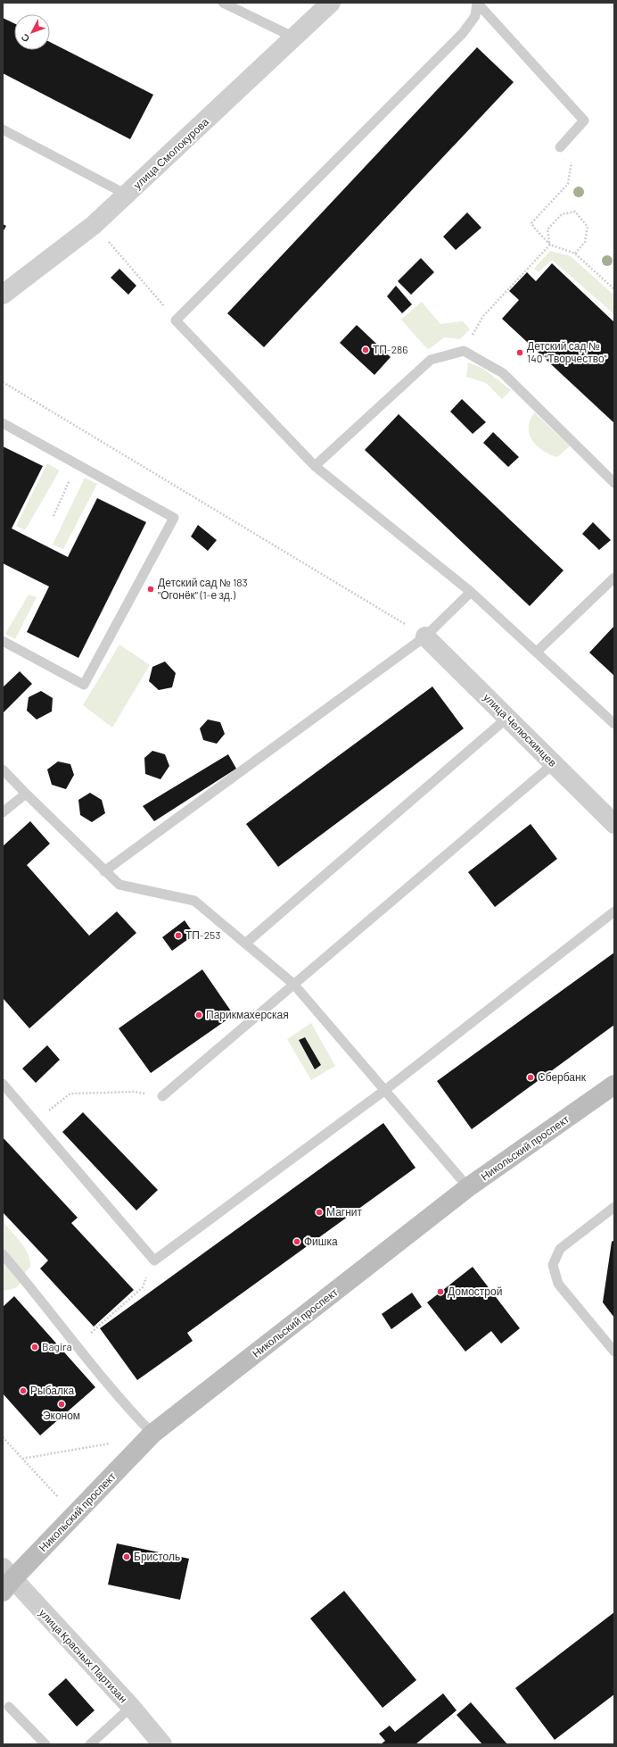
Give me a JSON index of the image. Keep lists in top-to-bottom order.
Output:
{
  "streets": {
    "main road": ["Никольский проспект"],
    "street": ["улица Смолокурова", "улица Челюскинцев", "улица Красных Партизан"]
  },
  "crossings": [
    ["Никольский проспект", "улица Красных Партизан"]
  ],
  "places": [
    "ТП-286",
    "Детский сад № 140 \"Творчество\"",
    "Детский сад № 183 \"Огонёк\" (1-е зд.)",
    "ТП-253",
    "Парикмахерская",
    "Сбербанк",
    "Магнит",
    "Фишка",
    "Домострой",
    "Bagira",
    "Рыбалка",
    "Эконом",
    "Бристоль"
  ],
  "north": "bottom left"
}
